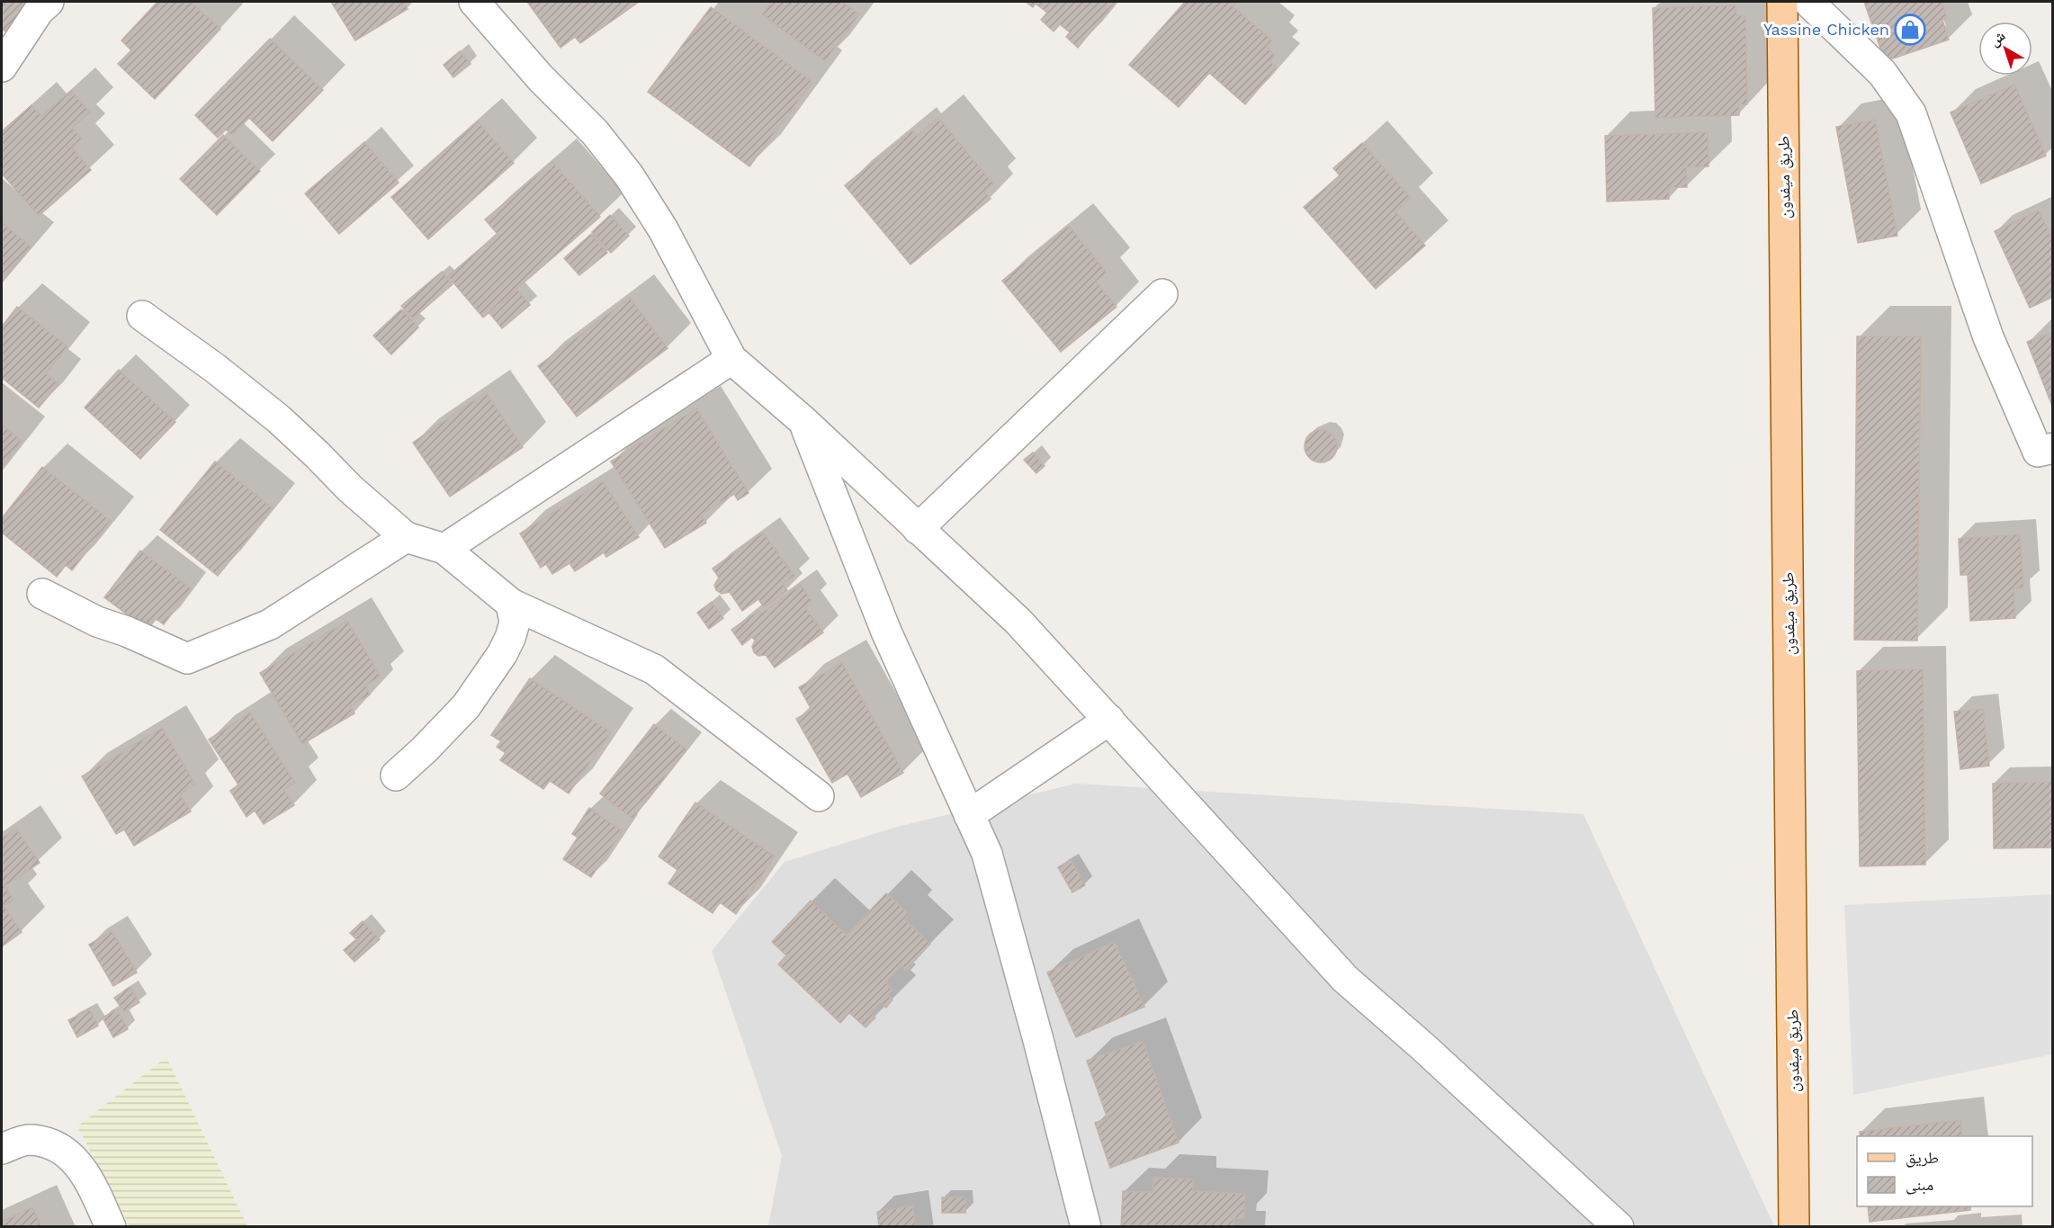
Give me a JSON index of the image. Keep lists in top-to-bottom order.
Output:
{
  "streets": {
    "main road": ["طريق ميفدون"]
  },
  "places": {
    "shop": ["Yassine Chicken"]
  },
  "legend": ["طريق", "مبنى"],
  "north": "top left"
}
